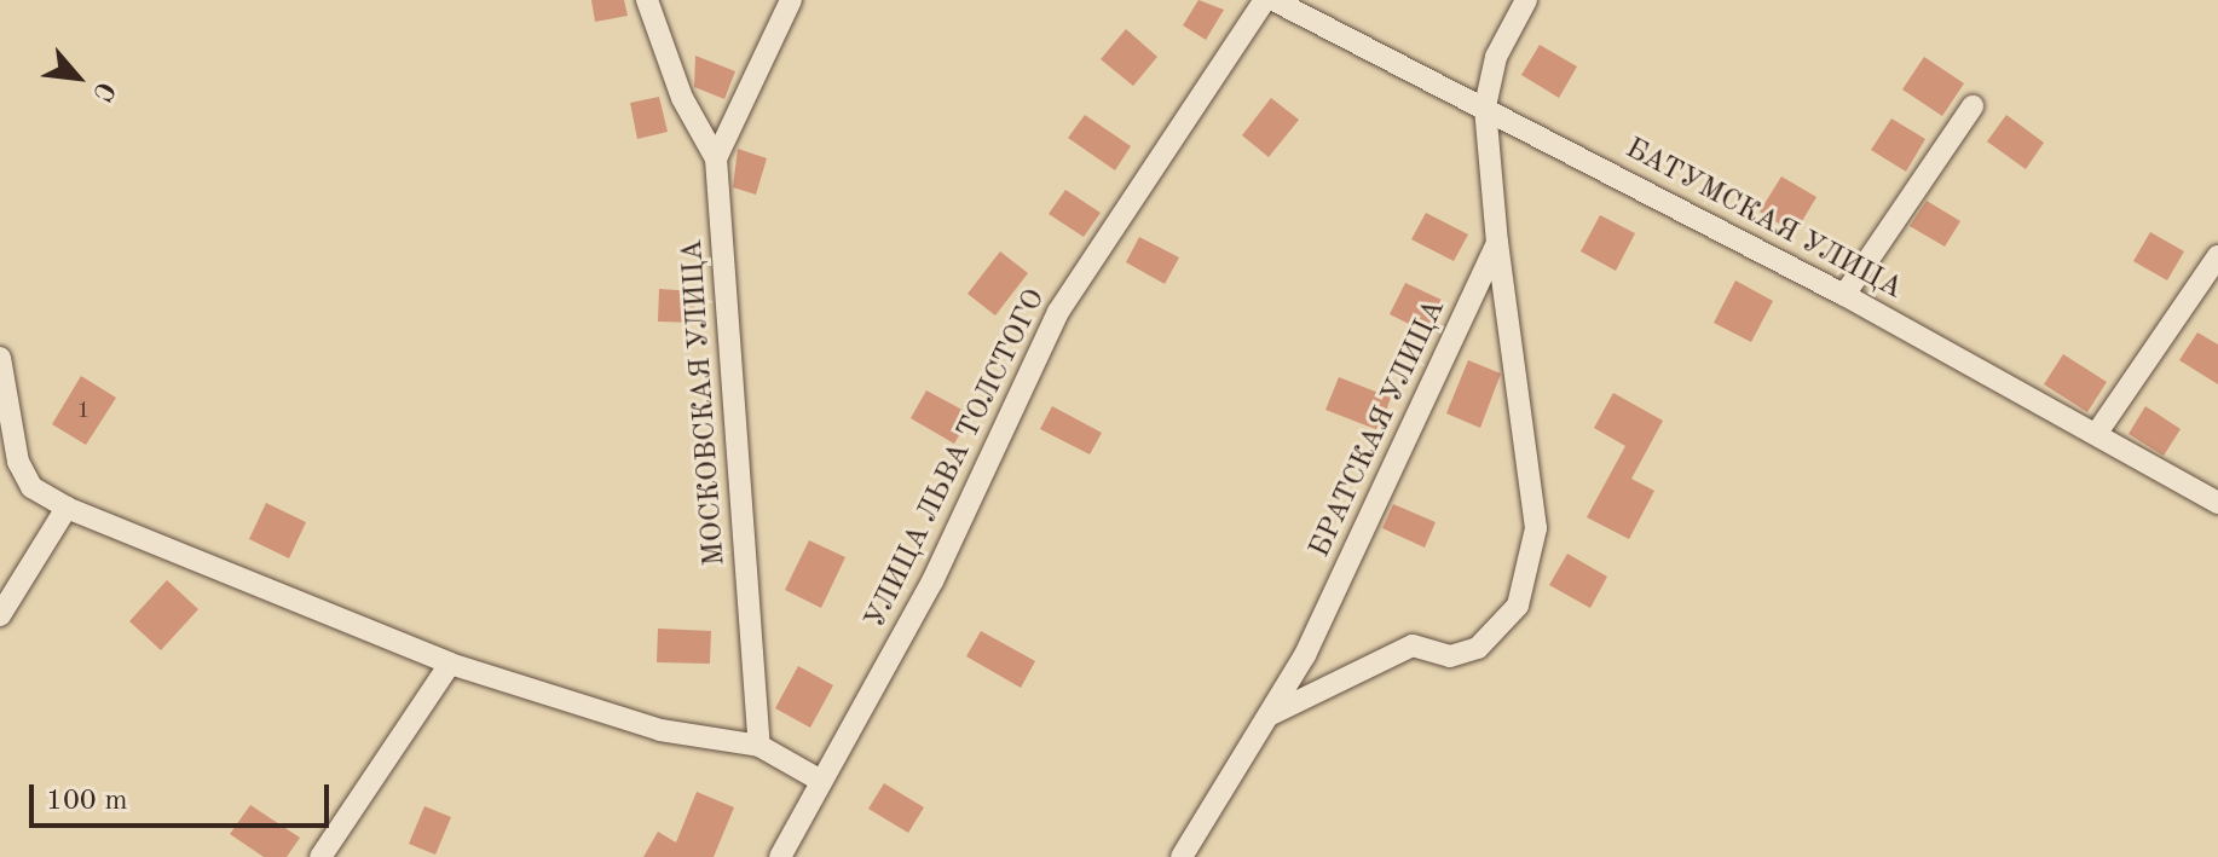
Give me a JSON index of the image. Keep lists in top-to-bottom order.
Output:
{
  "streets": {
    "street": [
      "БАТУМСКАЯ УЛИЦА",
      "МОСКОВСКАЯ УЛИЦА",
      "БРАТСКАЯ УЛИЦА",
      "УЛИЦА ЛЬВА ТОЛСТОГО"
    ]
  },
  "house_numbers": ["1"],
  "scale_bar": "100 m",
  "north": "bottom right"
}
